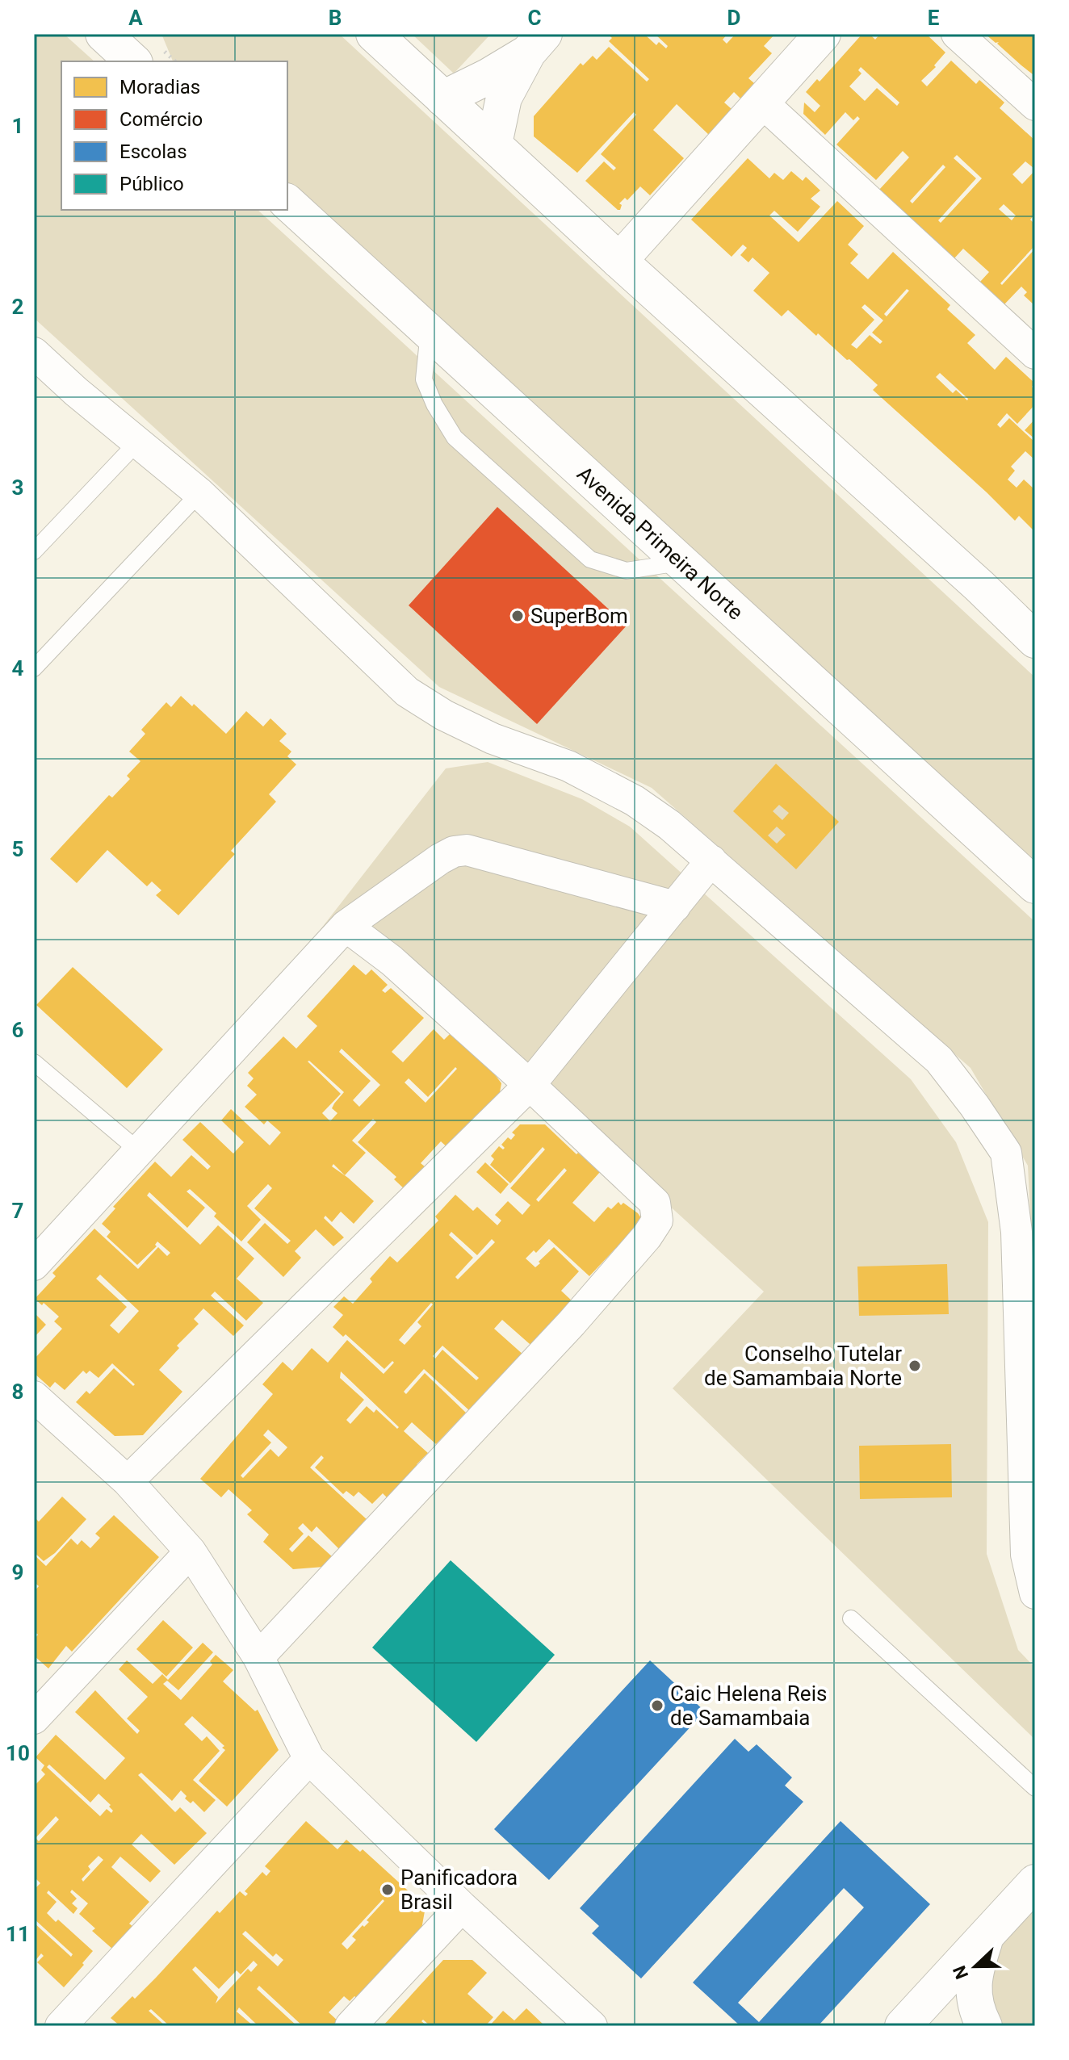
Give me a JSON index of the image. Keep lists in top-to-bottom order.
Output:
{
  "streets": {
    "main road": ["Avenida Primeira Norte"]
  },
  "places": [
    "SuperBom",
    "Conselho Tutelar de Samambaia Norte",
    "Caic Helena Reis de Samambaia",
    "Panificadora Brasil"
  ],
  "legend": [
    "Moradias",
    "Comércio",
    "Escolas",
    "Público"
  ],
  "north": "left",
  "grid": {
    "columns": [
      "A",
      "B",
      "C",
      "D",
      "E"
    ],
    "rows": [
      "1",
      "2",
      "3",
      "4",
      "5",
      "6",
      "7",
      "8",
      "9",
      "10",
      "11"
    ]
  }
}
